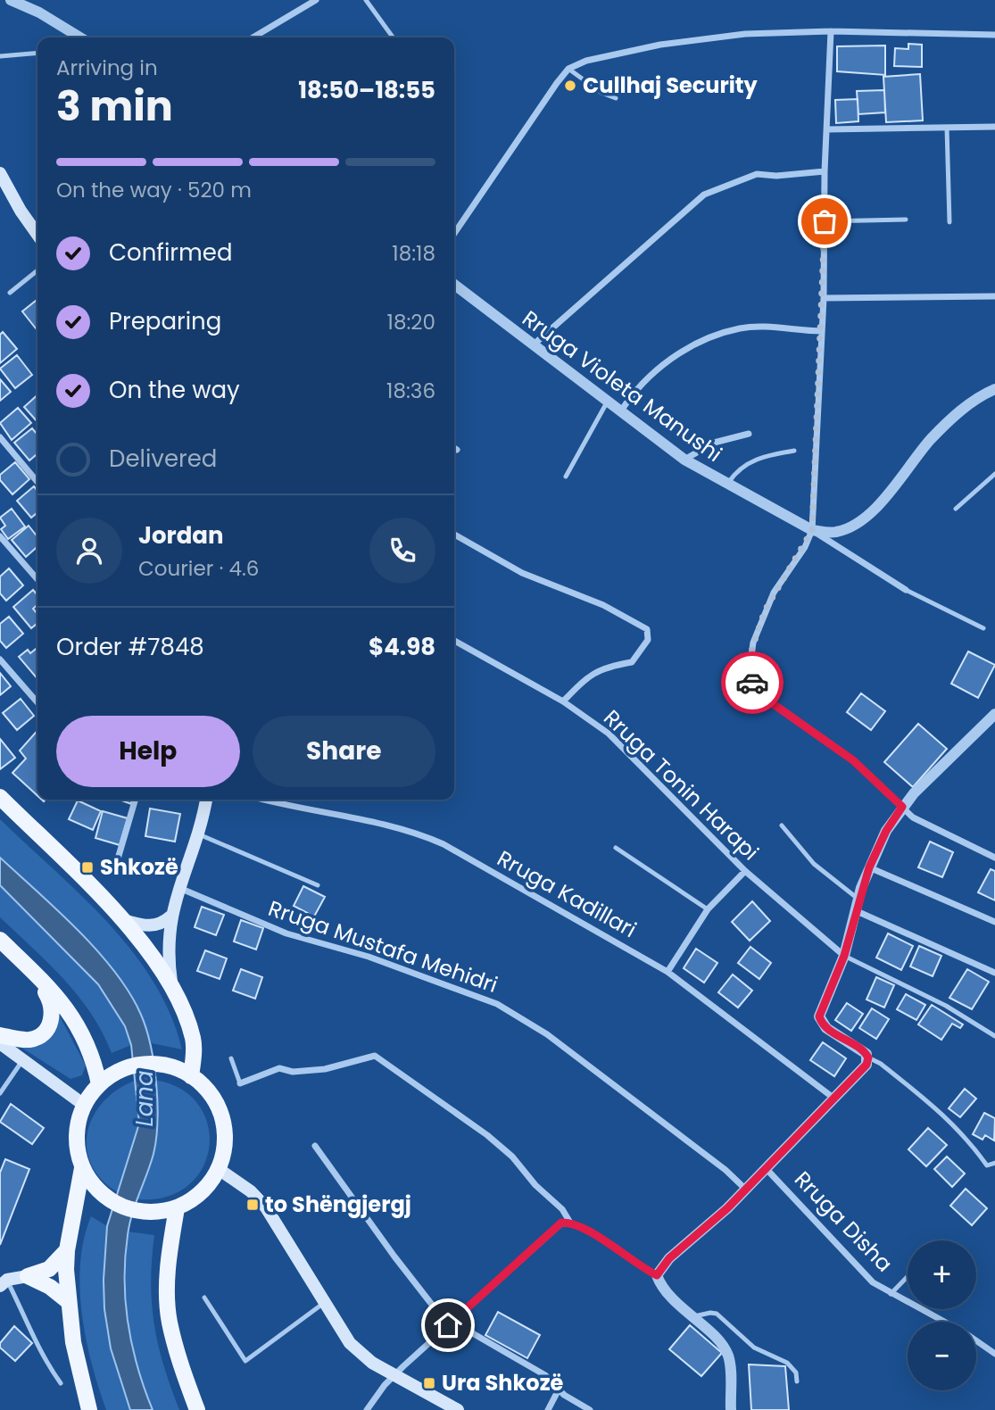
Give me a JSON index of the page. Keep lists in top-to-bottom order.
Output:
{
  "streets": {
    "street": [
      "Rruga Violeta Manushi",
      "Rruga Tonin Harapi",
      "Rruga Kadillari",
      "Rruga Mustafa Mehidri",
      "Rruga Disha"
    ]
  },
  "water": ["Lana"],
  "places": {
    "other": ["Cullhaj Security"],
    "transit": ["Shkozë", "to Shëngjergj", "Ura Shkozë"]
  },
  "page": {
    "heading": ["3 min", "Arriving in", "18:50–18:55"],
    "panel": [
      "Jordan",
      "Courier · 4.6",
      "Order #7848",
      "$4.98"
    ],
    "bar": "On the way · 520 m",
    "list": [
      ["Confirmed", "18:18"],
      ["Preparing", "18:20"],
      ["On the way", "18:36"],
      "Delivered"
    ],
    "buttons": ["Help", "Share"],
    "map_buttons": ["+", "−"]
  }
}
